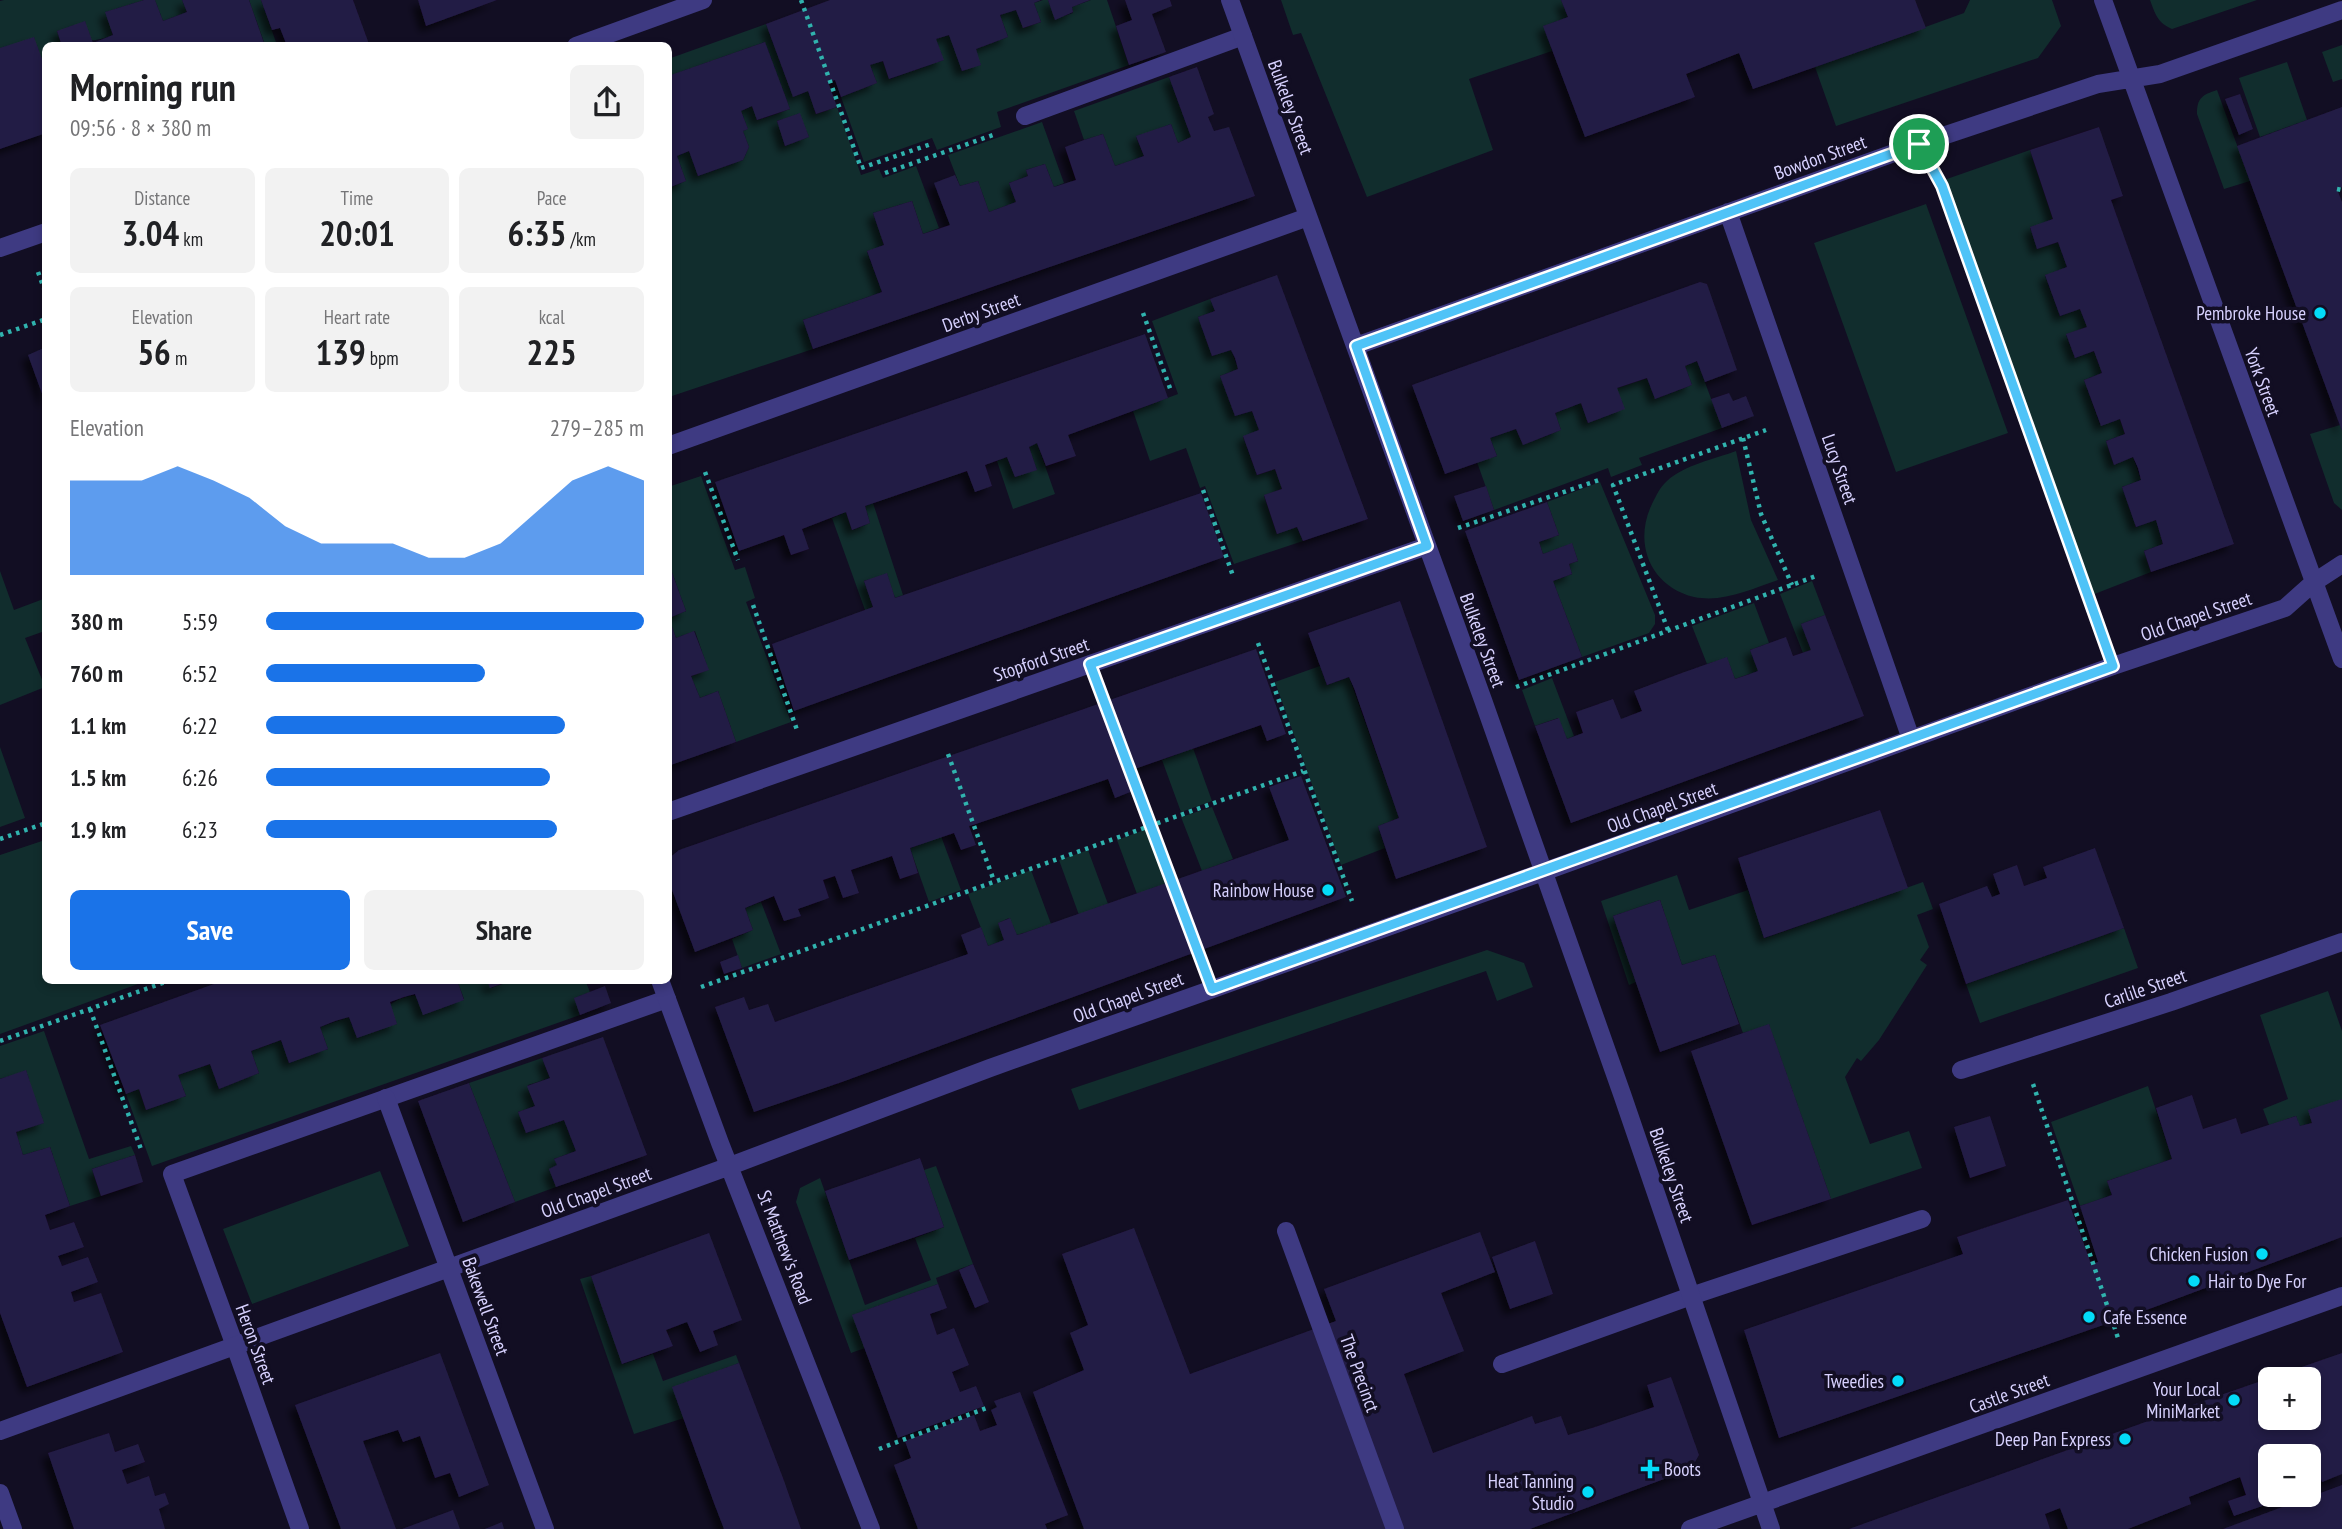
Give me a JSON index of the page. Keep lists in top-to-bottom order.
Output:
{
  "streets": {
    "street": [
      "Bulkeley Street",
      "Bowdon Street",
      "Derby Street",
      "York Street",
      "Lucy Street",
      "Old Chapel Street",
      "Stopford Street",
      "Carlile Street",
      "St Matthew's Road",
      "Bakewell Street",
      "Heron Street",
      "The Precinct",
      "Castle Street"
    ]
  },
  "crossings": [
    ["Bulkeley Street", "Bowdon Street"],
    ["Bulkeley Street", "Derby Street"],
    ["Bulkeley Street", "Old Chapel Street"],
    ["Bulkeley Street", "Stopford Street"],
    ["Bulkeley Street", "Castle Street"],
    ["Bowdon Street", "York Street"],
    ["Bowdon Street", "Lucy Street"],
    ["York Street", "Old Chapel Street"],
    ["Lucy Street", "Old Chapel Street"],
    ["Old Chapel Street", "St Matthew's Road"],
    ["Old Chapel Street", "Bakewell Street"],
    ["Old Chapel Street", "Heron Street"]
  ],
  "places": {
    "other": [
      "Pembroke House",
      "Rainbow House",
      "Chicken Fusion",
      "Hair to Dye For",
      "Cafe Essence",
      "Tweedies",
      "Your Local MiniMarket",
      "Deep Pan Express",
      "Heat Tanning Studio"
    ],
    "health": ["Boots"]
  },
  "page": {
    "heading": ["Morning run", "09:56 · 8 × 380 m"],
    "stats": [
      ["Distance", "3.04 km"],
      ["Time", "20:01"],
      ["Pace", "6:35 /km"],
      ["Elevation", "56 m"],
      ["Heart rate", "139 bpm"],
      ["kcal", "225"]
    ],
    "chart": ["Elevation", "279–285 m"],
    "list": [
      {
        "name": "380 m",
        "note": "5:59"
      },
      {
        "name": "760 m",
        "note": "6:52"
      },
      {
        "name": "1.1 km",
        "note": "6:22"
      },
      {
        "name": "1.5 km",
        "note": "6:26"
      },
      {
        "name": "1.9 km",
        "note": "6:23"
      }
    ],
    "buttons": ["Save", "Share"],
    "map_buttons": ["+", "−"]
  }
}
